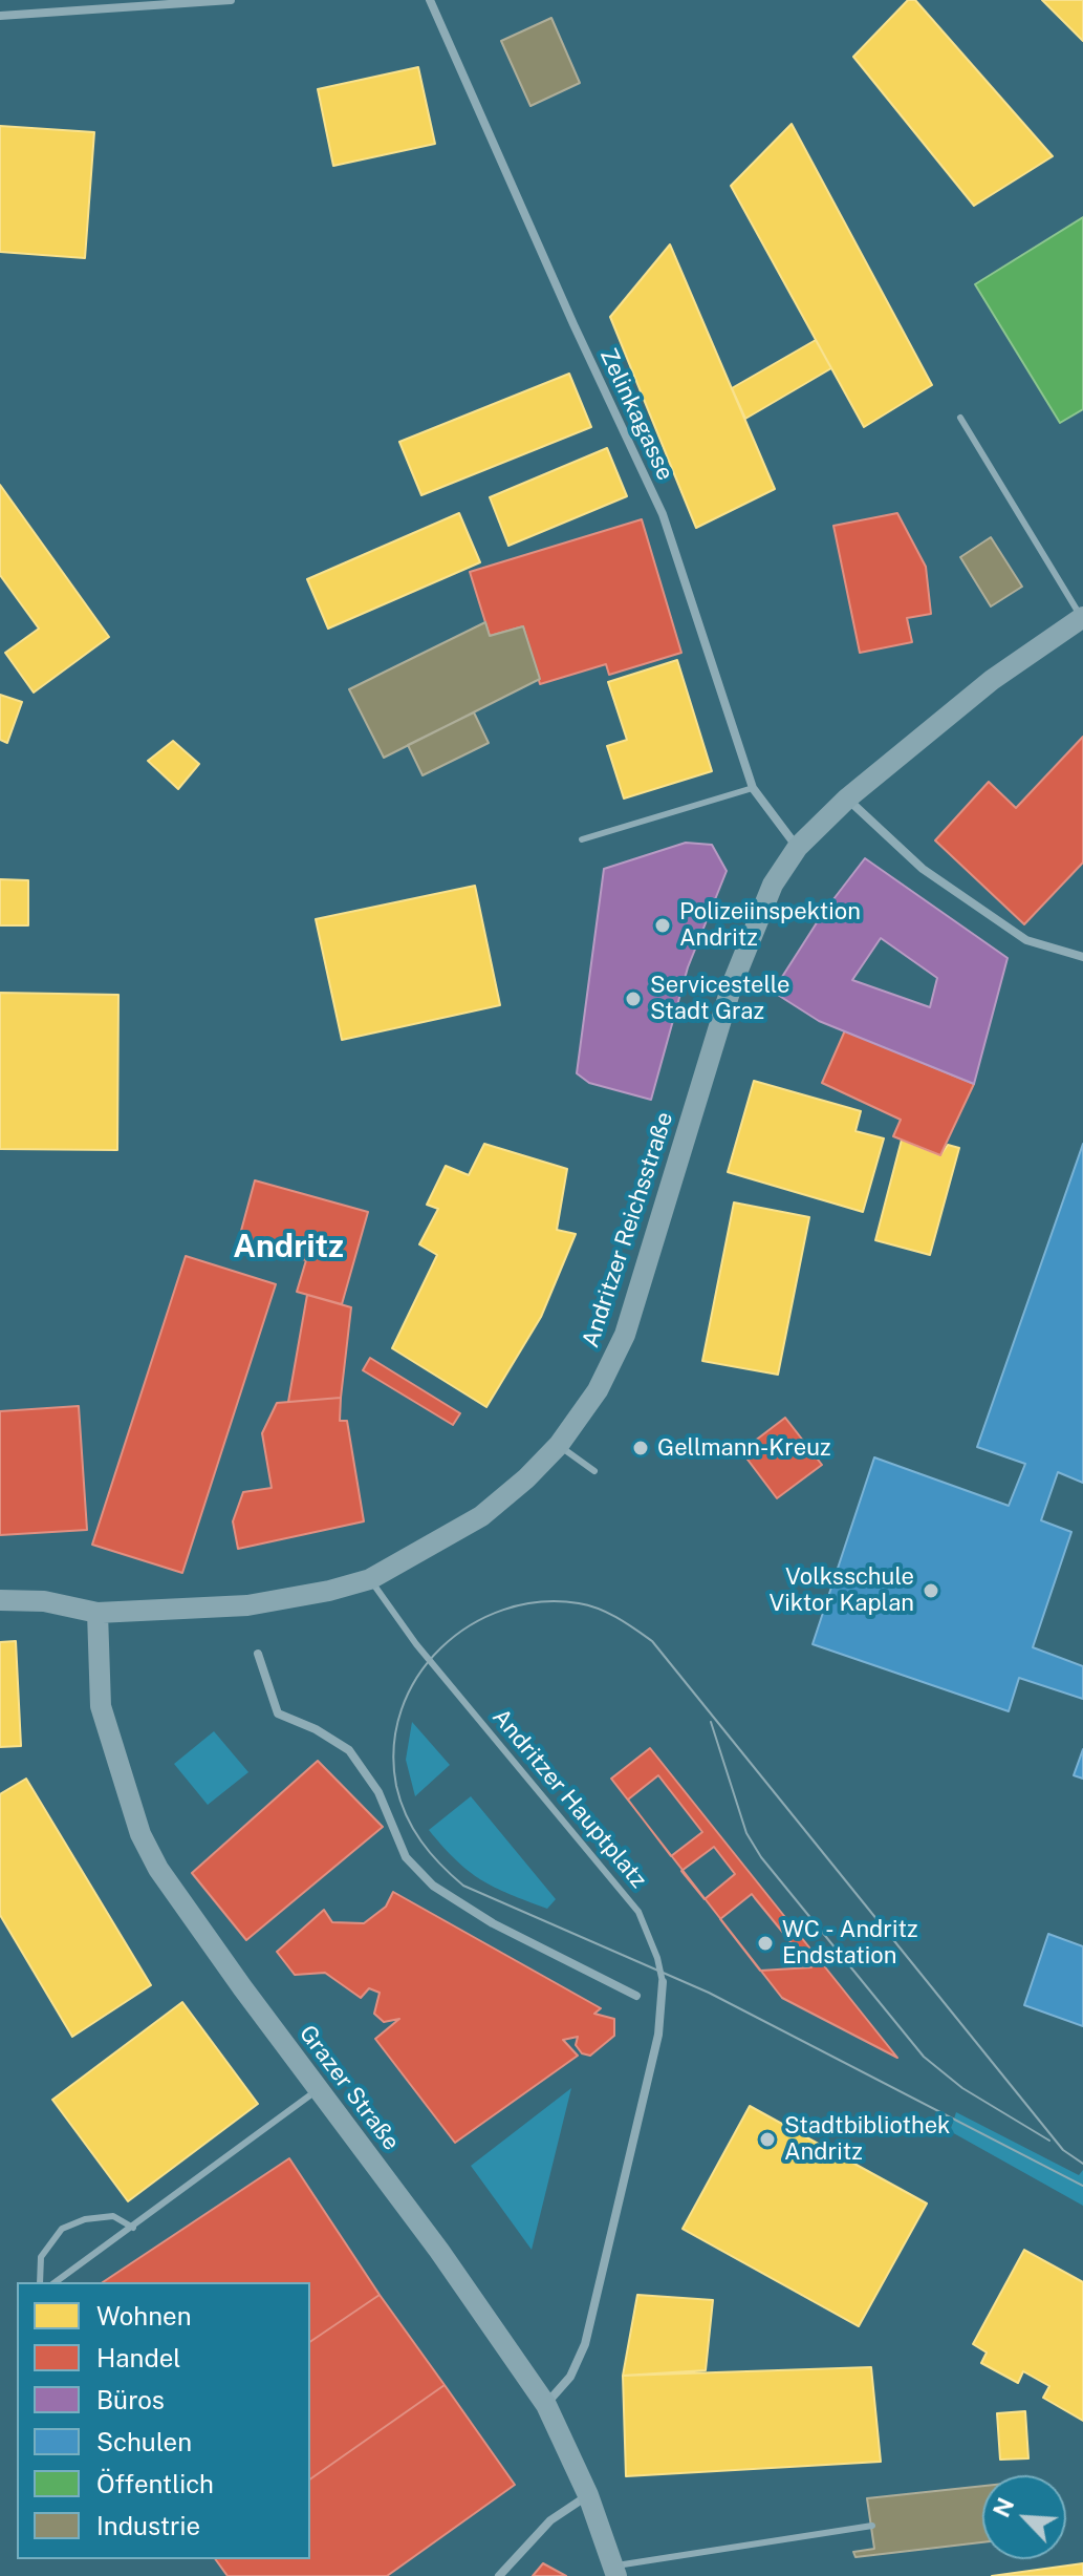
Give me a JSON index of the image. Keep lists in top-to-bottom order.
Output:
{
  "streets": {
    "street": [
      "Zelinkagasse",
      "Andritzer Reichsstraße",
      "Andritzer Hauptplatz",
      "Grazer Straße"
    ]
  },
  "crossings": [
    ["Zelinkagasse", "Andritzer Reichsstraße"],
    ["Andritzer Reichsstraße", "Andritzer Hauptplatz"],
    ["Andritzer Reichsstraße", "Grazer Straße"],
    ["Andritzer Hauptplatz", "Grazer Straße"]
  ],
  "districts": ["Andritz"],
  "places": [
    "Polizeiinspektion Andritz",
    "Servicestelle Stadt Graz",
    "Gellmann-Kreuz",
    "Volksschule Viktor Kaplan",
    "WC - Andritz Endstation",
    "Stadtbibliothek Andritz"
  ],
  "legend": [
    "Wohnen",
    "Handel",
    "Büros",
    "Schulen",
    "Öffentlich",
    "Industrie"
  ],
  "north": "top left"
}
